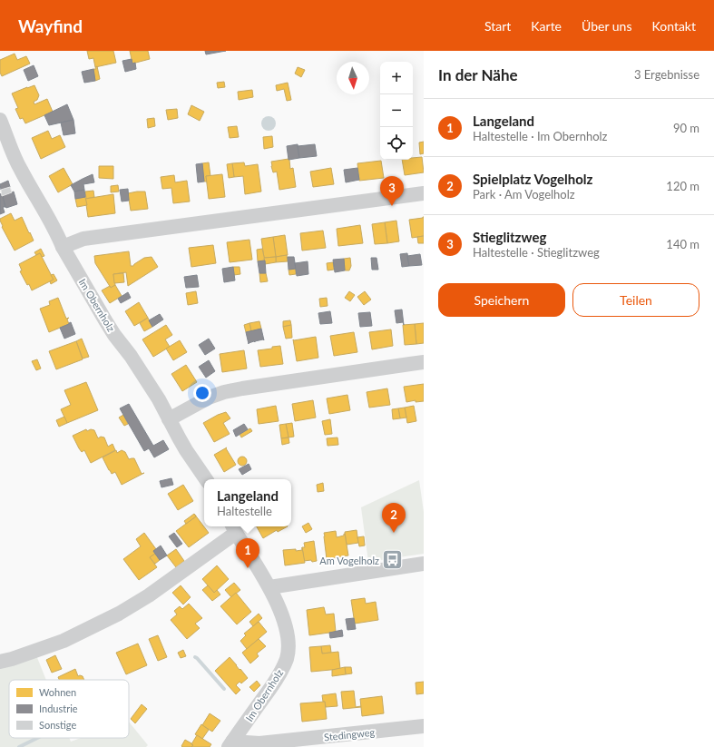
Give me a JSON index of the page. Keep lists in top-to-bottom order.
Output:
{
  "streets": {
    "street": ["Im Obernholz", "Stedingweg"]
  },
  "crossings": [
    ["Im Obernholz", "Stedingweg"]
  ],
  "places": {
    "bus stop": ["Am Vogelholz"]
  },
  "legend": ["Wohnen", "Industrie", "Sonstige"],
  "north": "bottom",
  "page": {
    "header": "Wayfind",
    "nav": [
      "Start",
      "Karte",
      "Über uns",
      "Kontakt"
    ],
    "heading": ["In der Nähe", "3 Ergebnisse"],
    "map_buttons": ["+", "−"],
    "list": [
      {
        "mark": "1",
        "name": "Langeland",
        "note": "Haltestelle · Im Obernholz",
        "value": "90 m"
      },
      {
        "mark": "2",
        "name": "Spielplatz Vogelholz",
        "note": "Park · Am Vogelholz",
        "value": "120 m"
      },
      {
        "mark": "3",
        "name": "Stieglitzweg",
        "note": "Haltestelle · Stieglitzweg",
        "value": "140 m"
      }
    ],
    "pins": ["3", "2", "1"],
    "buttons": ["Speichern", "Teilen"],
    "popup": ["Langeland", "Haltestelle"]
  }
}
